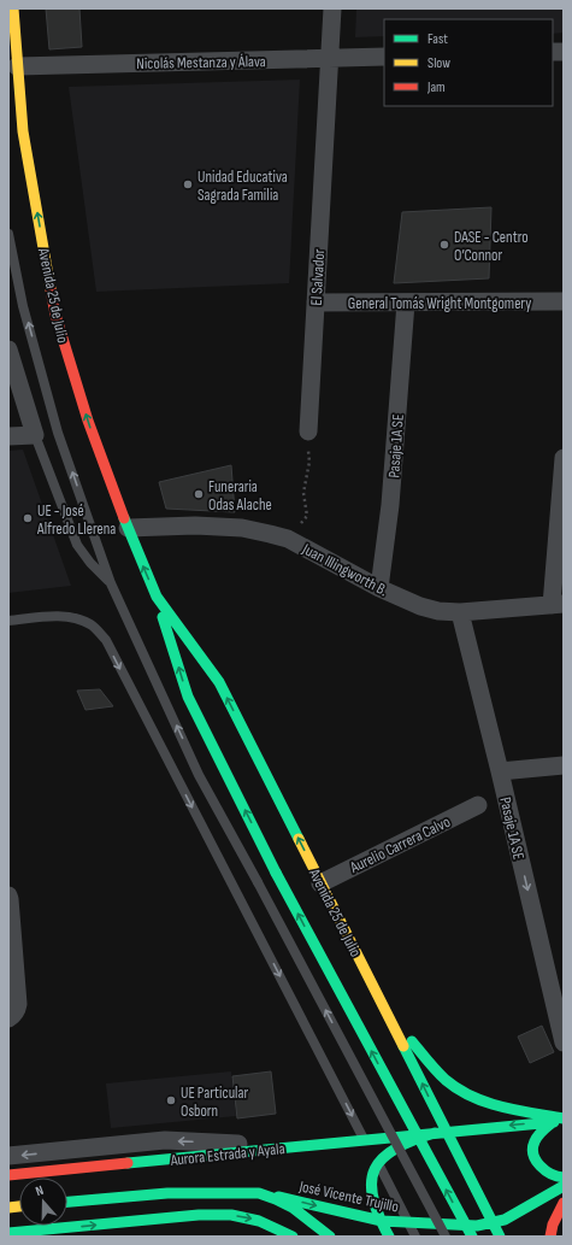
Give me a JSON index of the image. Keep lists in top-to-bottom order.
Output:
{
  "streets": {
    "main road": ["Avenida 25 de Julio", "Aurora Estrada y Ayala", "José Vicente Trujillo"],
    "street": [
      "Nicolás Mestanza y Álava",
      "El Salvador",
      "General Tomás Wright Montgomery",
      "Pasaje 1A SE",
      "Juan Illingworth B.",
      "Aurelio Carrera Calvo"
    ]
  },
  "crossings": [
    ["Nicolás Mestanza y Álava", "El Salvador"],
    ["Nicolás Mestanza y Álava", "Avenida 25 de Julio"],
    ["El Salvador", "General Tomás Wright Montgomery"],
    ["Avenida 25 de Julio", "Juan Illingworth B."],
    ["Avenida 25 de Julio", "Aurelio Carrera Calvo"],
    ["Avenida 25 de Julio", "José Vicente Trujillo"],
    ["General Tomás Wright Montgomery", "Pasaje 1A SE"],
    ["Pasaje 1A SE", "Juan Illingworth B."]
  ],
  "one_way": ["Avenida 25 de Julio", "Pasaje 1A SE", "Aurora Estrada y Ayala"],
  "places": [
    "Unidad Educativa Sagrada Familia",
    "DASE - Centro O’Connor",
    "Funeraria Odas Alache",
    "UE - José Alfredo Llerena",
    "UE Particular Osborn"
  ],
  "legend": ["Fast", "Slow", "Jam"],
  "north": "top"
}
